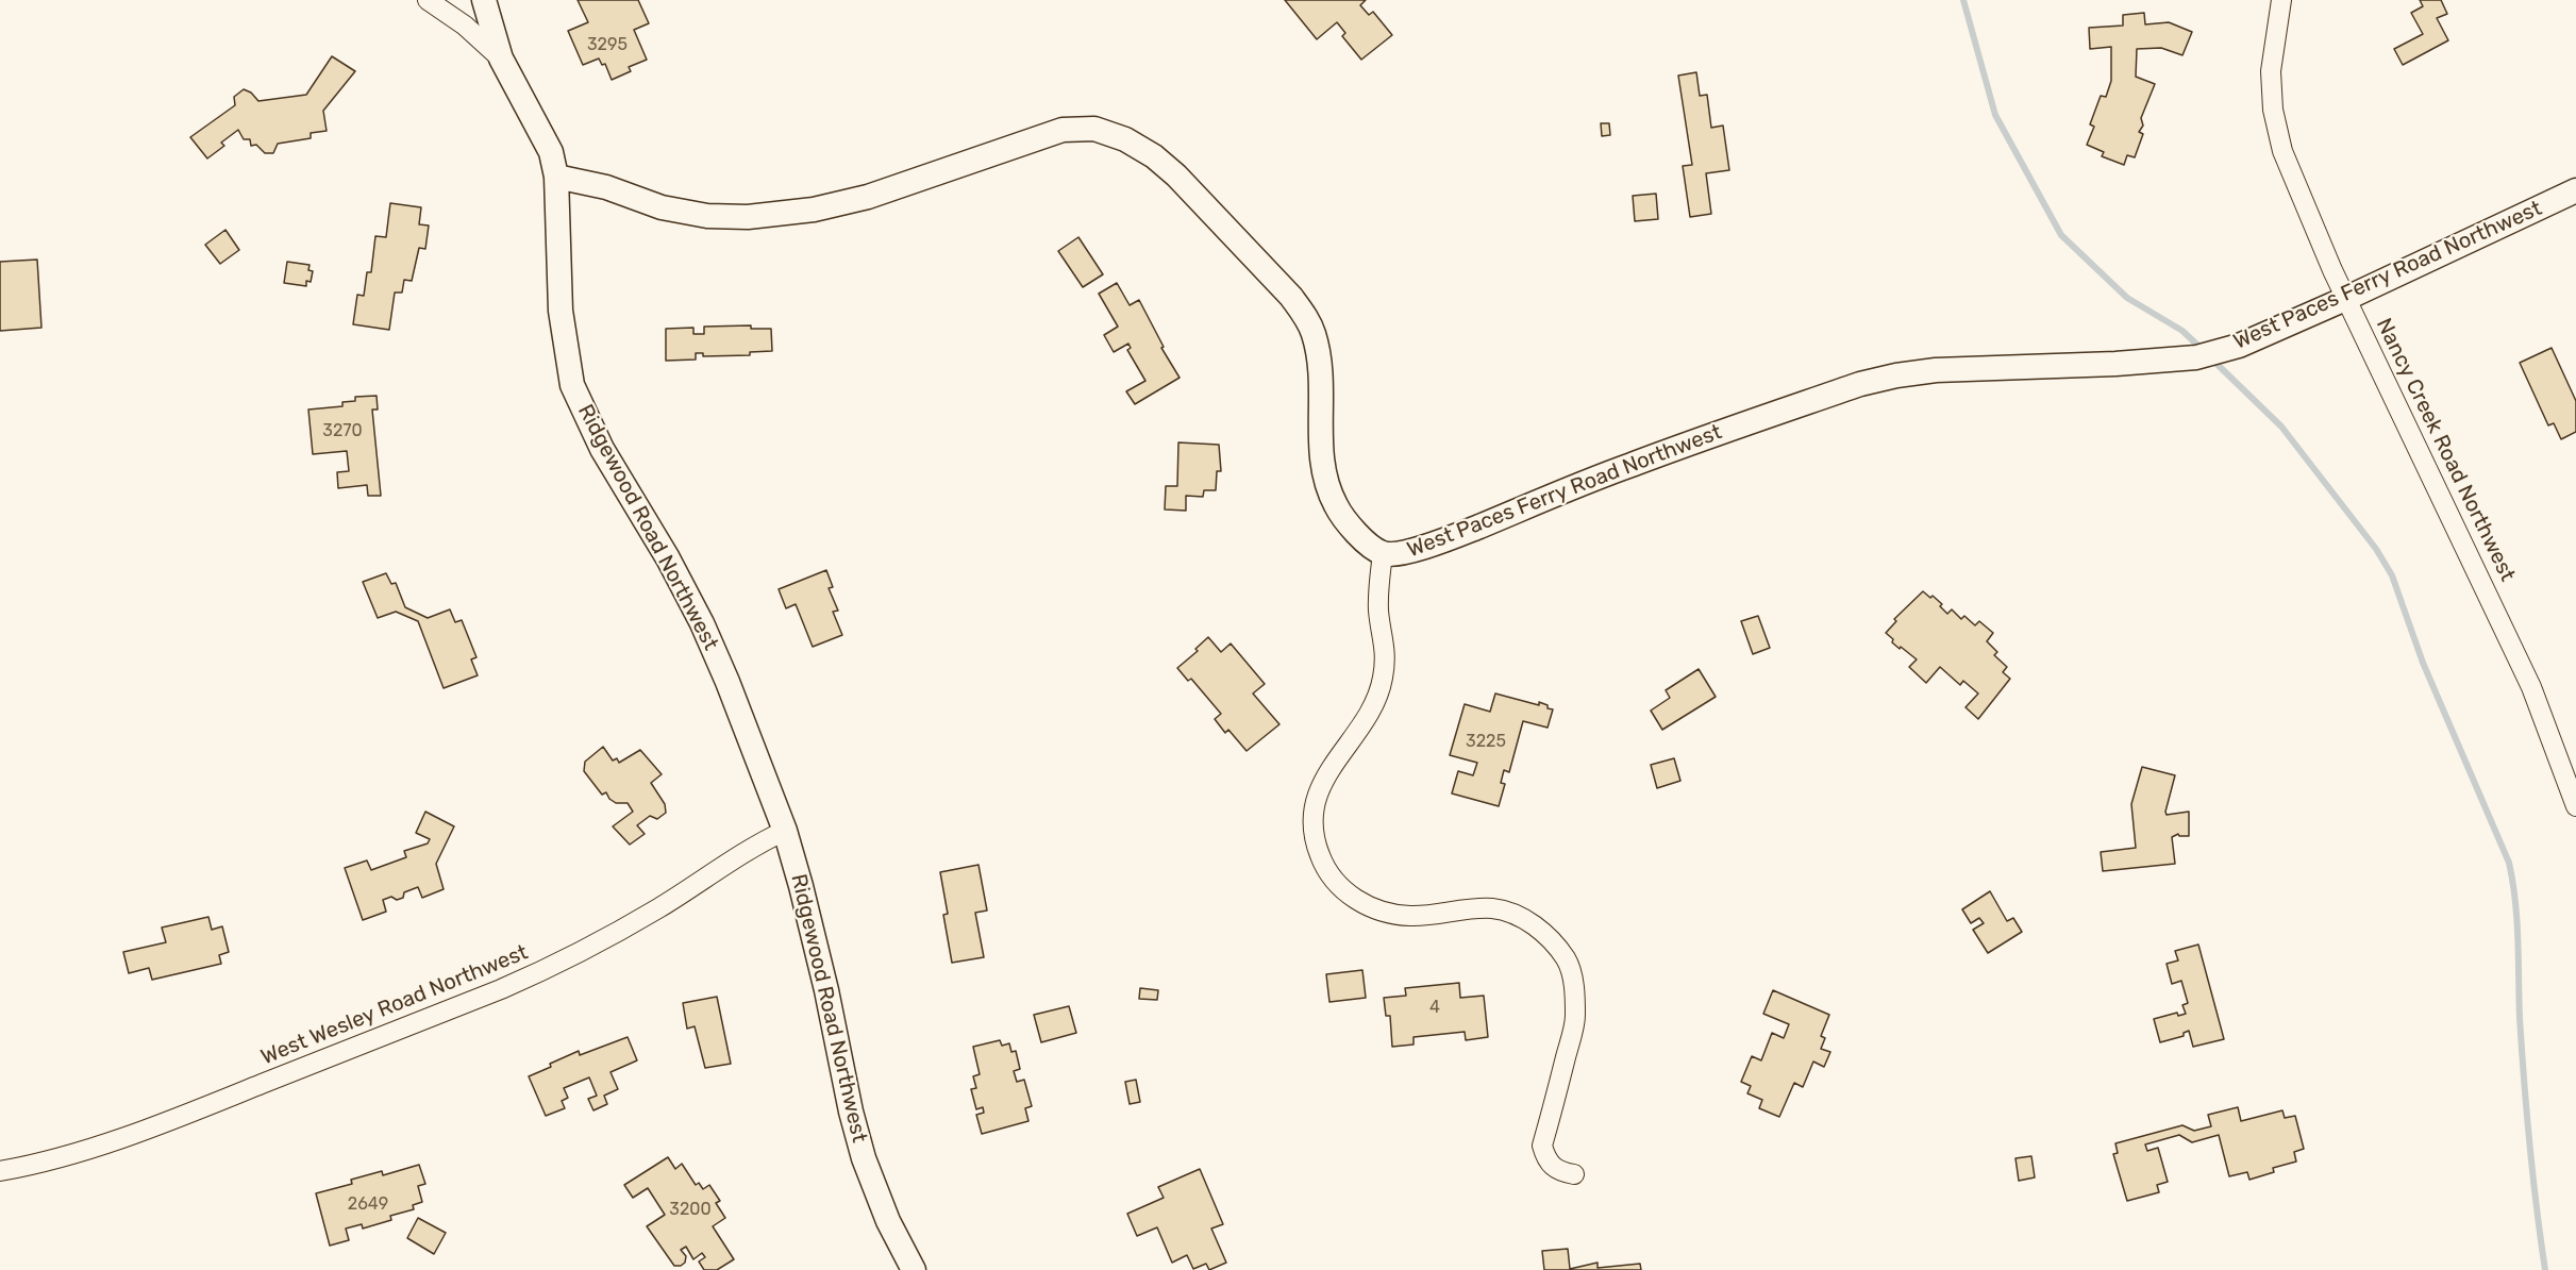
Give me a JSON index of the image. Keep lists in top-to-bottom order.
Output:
{
  "streets": {
    "street": [
      "West Paces Ferry Road Northwest",
      "Nancy Creek Road Northwest",
      "Ridgewood Road Northwest",
      "West Wesley Road Northwest"
    ]
  },
  "crossings": [
    ["West Paces Ferry Road Northwest", "Nancy Creek Road Northwest"],
    ["West Paces Ferry Road Northwest", "Ridgewood Road Northwest"],
    ["Ridgewood Road Northwest", "West Wesley Road Northwest"]
  ],
  "house_numbers": [
    "3295",
    "3270",
    "3225",
    "4",
    "2649",
    "3200"
  ]
}
